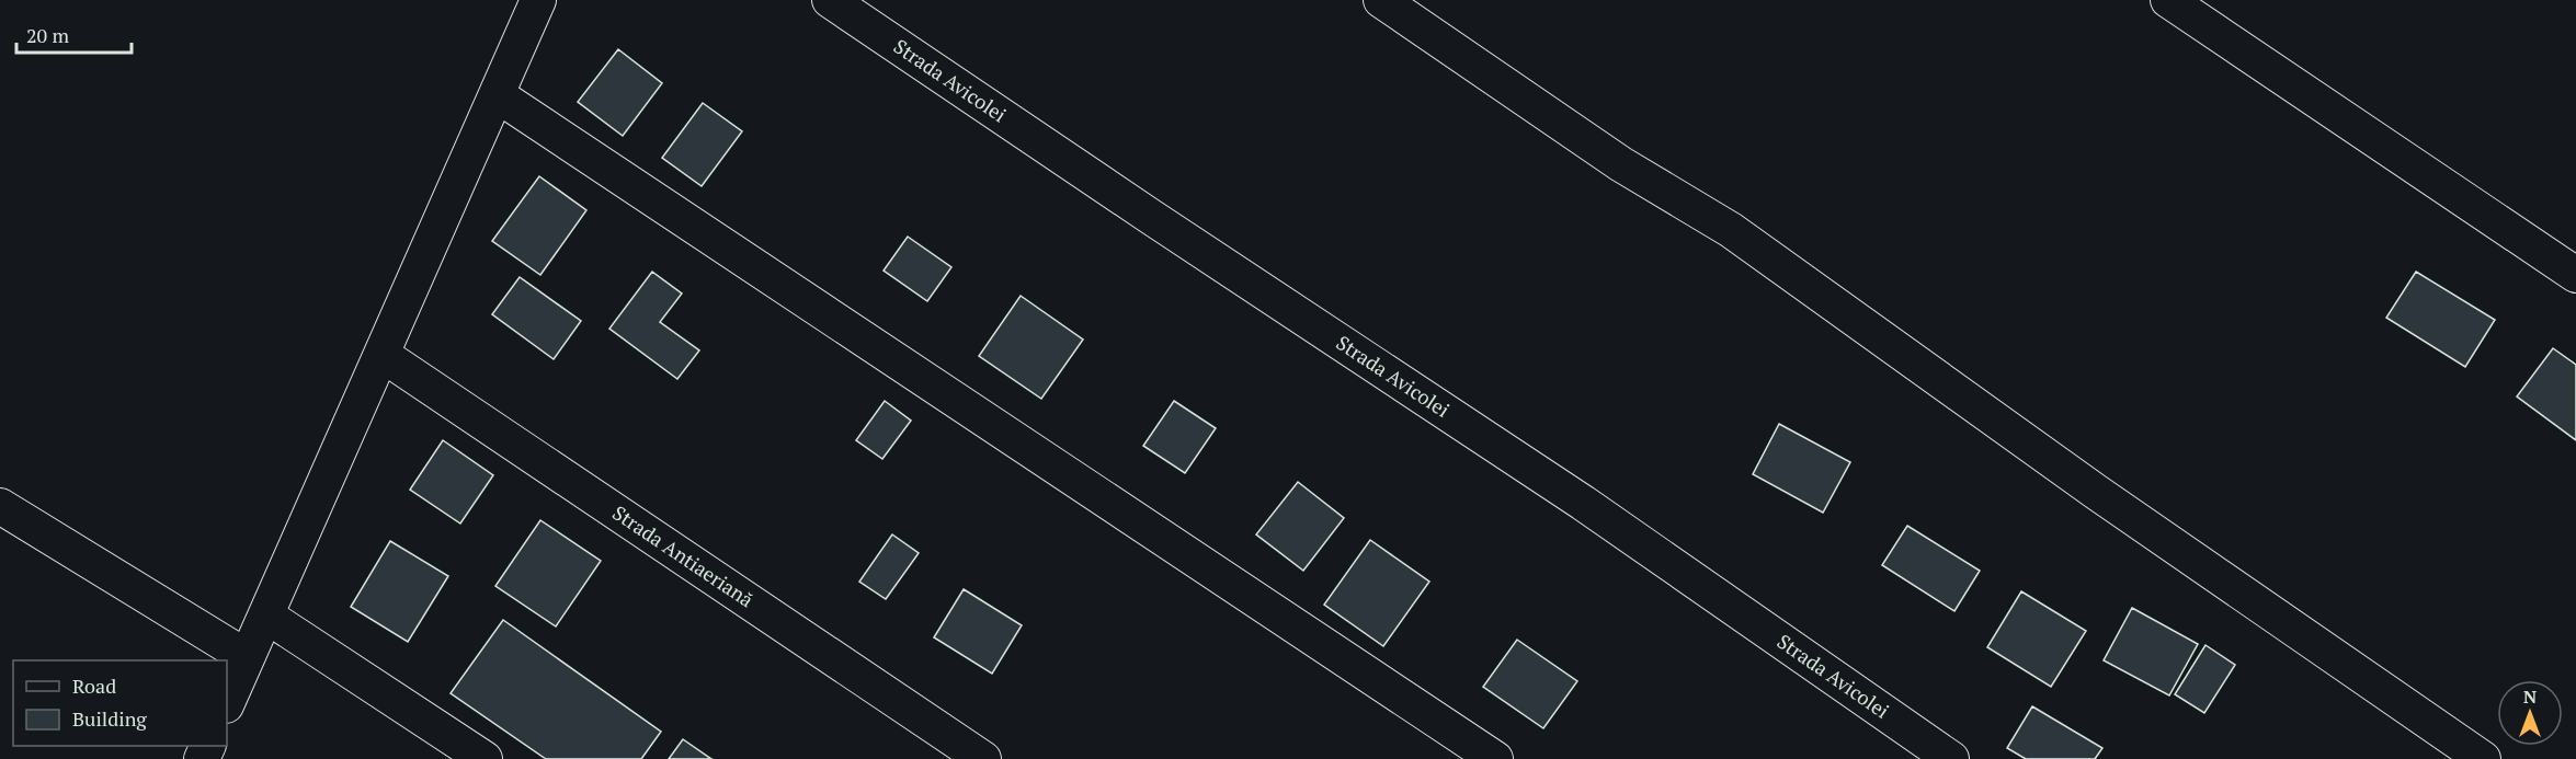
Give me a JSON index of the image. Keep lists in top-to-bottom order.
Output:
{
  "streets": {
    "street": ["Strada Avicolei", "Strada Antiaeriană"]
  },
  "legend": ["Road", "Building"],
  "scale_bar": "20 m",
  "north": "top"
}
